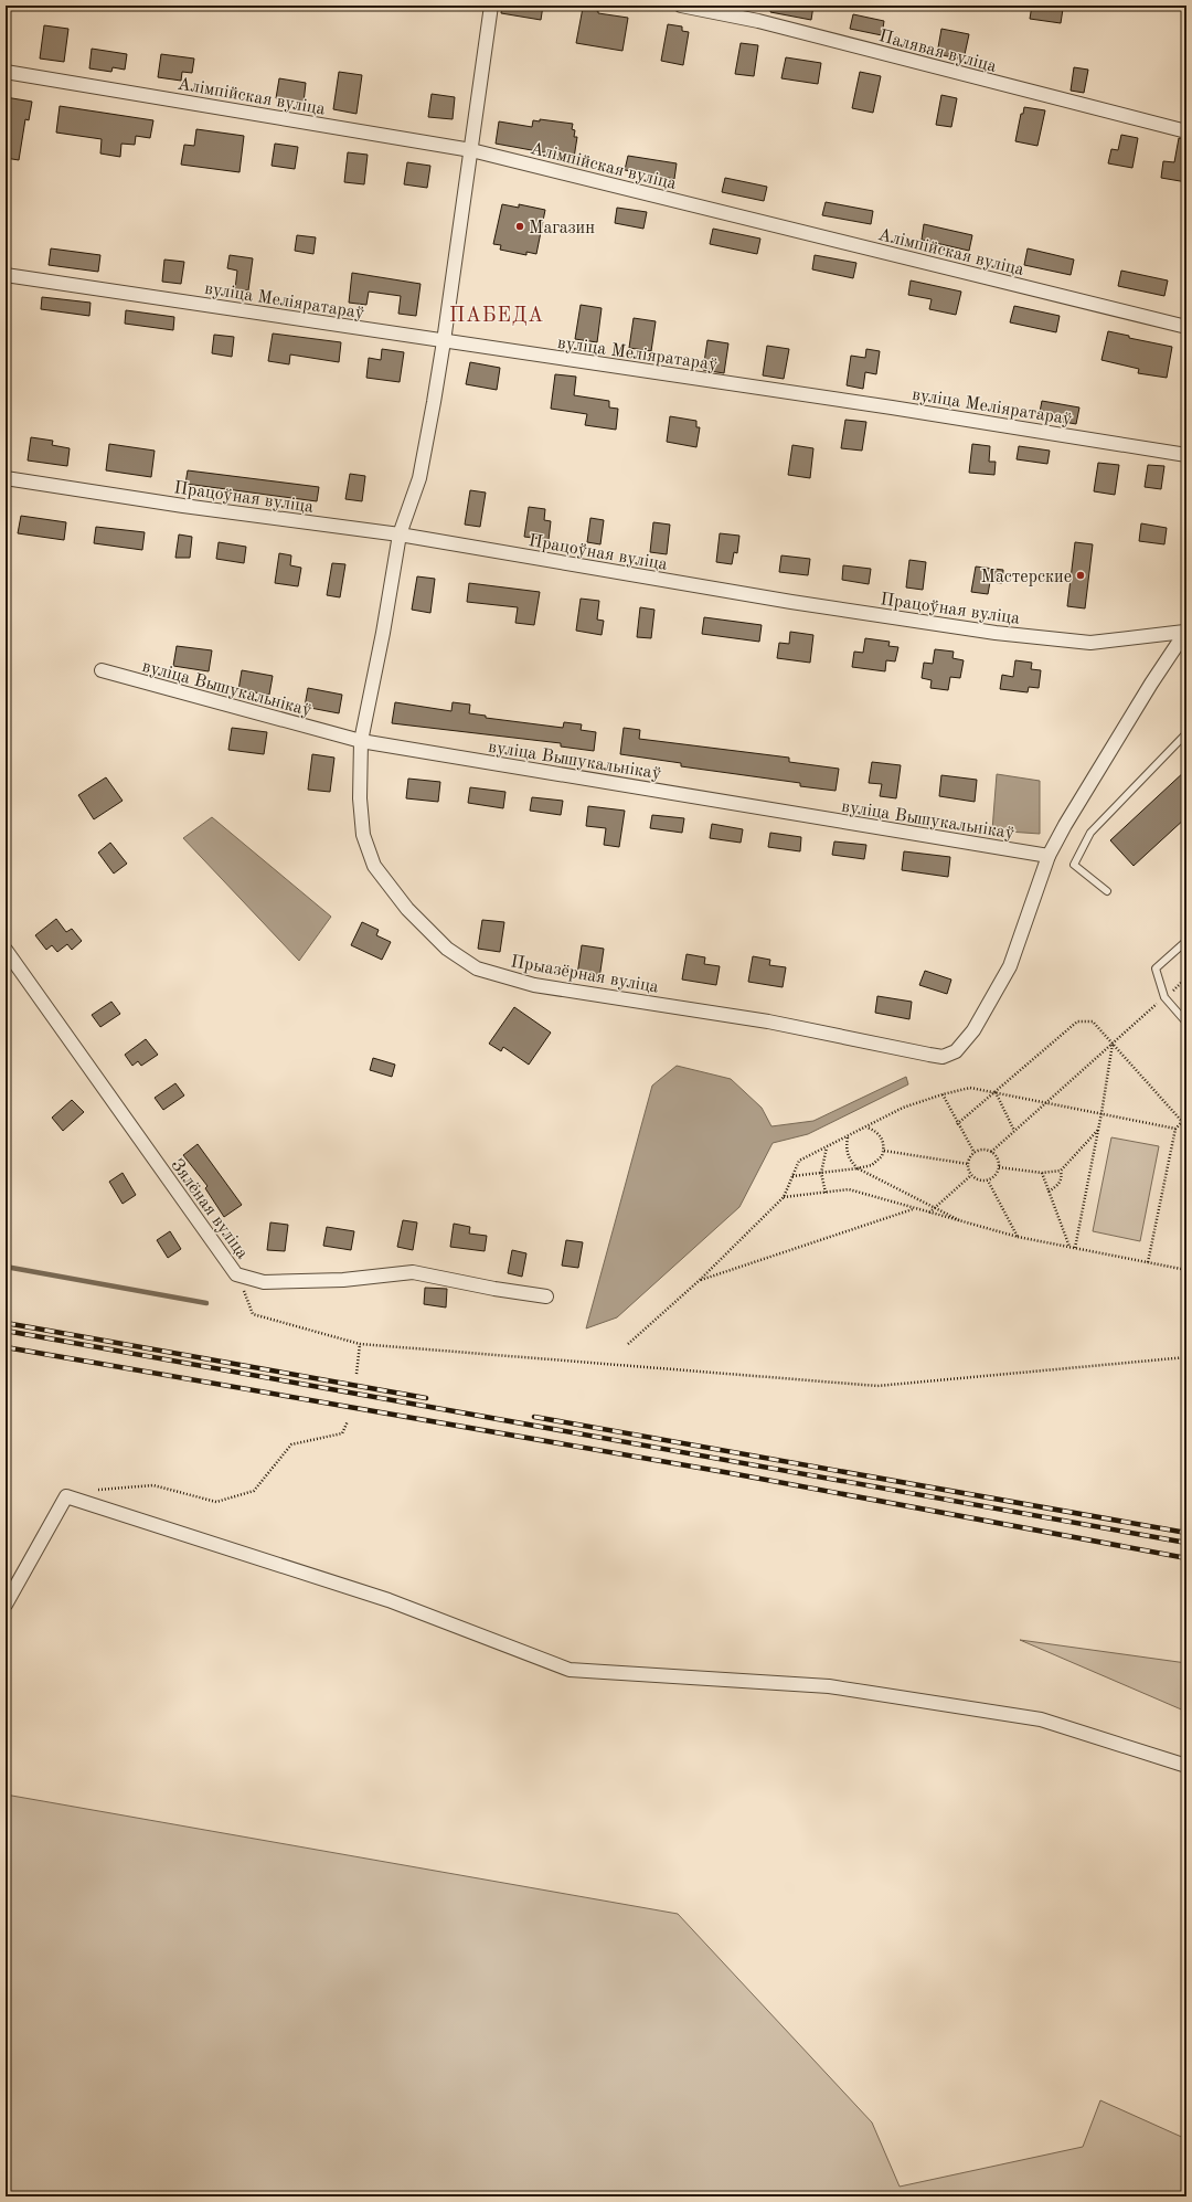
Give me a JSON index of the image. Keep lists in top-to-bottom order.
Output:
{
  "streets": {
    "street": [
      "Палявая вуліца",
      "Алімпійская вуліца",
      "вуліца Меліяратараў",
      "Працоўная вуліца",
      "вуліца Вышукальнікаў",
      "Прыазёрная вуліца",
      "Зялёная вуліца"
    ]
  },
  "crossings": [
    ["Алімпійская вуліца", "Прыазёрная вуліца"],
    ["вуліца Меліяратараў", "Прыазёрная вуліца"],
    ["Працоўная вуліца", "Прыазёрная вуліца"],
    ["вуліца Вышукальнікаў", "Прыазёрная вуліца"]
  ],
  "districts": ["ПАБЕДА"],
  "places": ["Магазин", "Мастерские"]
}
